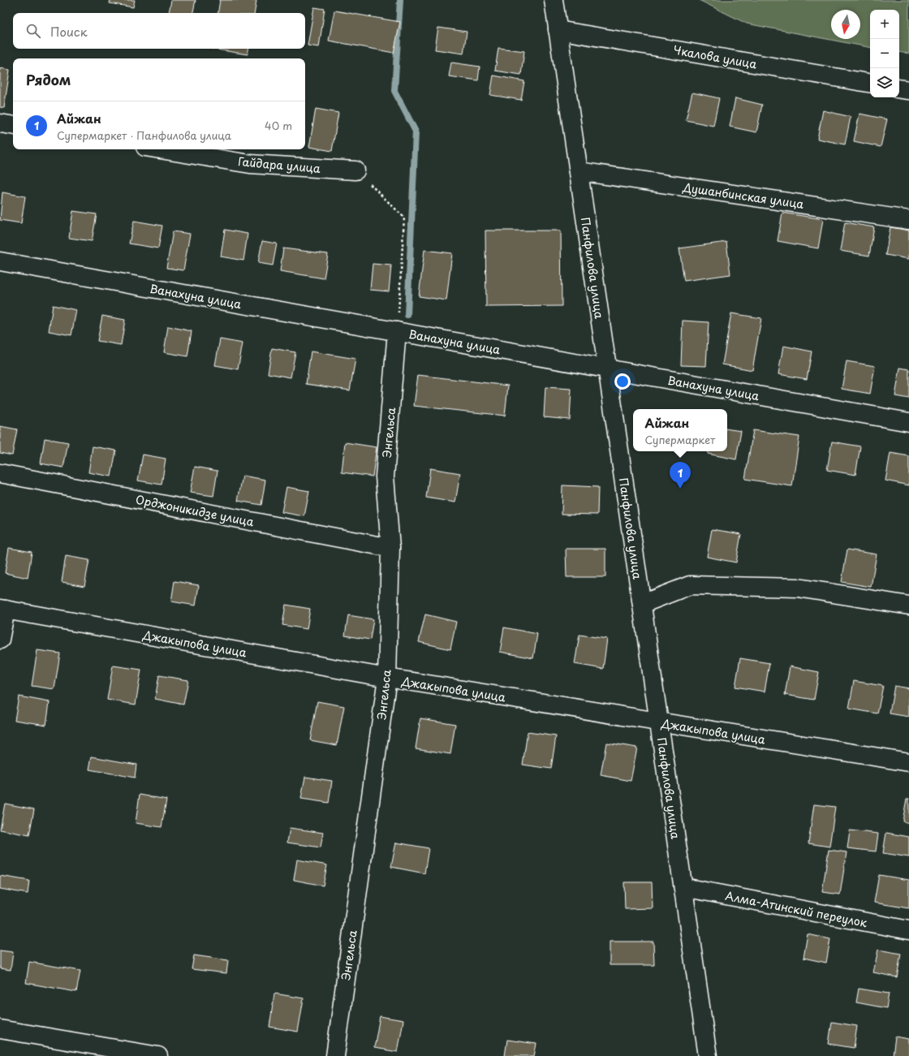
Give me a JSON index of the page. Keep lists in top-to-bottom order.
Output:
{
  "streets": {
    "street": [
      "Чкалова улица",
      "Гайдара улица",
      "Душанбинская улица",
      "Панфилова улица",
      "Ванахуна улица",
      "Энгельса",
      "Орджоникидзе улица",
      "Джакыпова улица",
      "Алма-Атинский переулок"
    ]
  },
  "crossings": [
    ["Чкалова улица", "Панфилова улица"],
    ["Душанбинская улица", "Панфилова улица"],
    ["Панфилова улица", "Ванахуна улица"],
    ["Панфилова улица", "Джакыпова улица"],
    ["Панфилова улица", "Алма-Атинский переулок"],
    ["Ванахуна улица", "Энгельса"],
    ["Энгельса", "Орджоникидзе улица"],
    ["Энгельса", "Джакыпова улица"]
  ],
  "north": "bottom",
  "page": {
    "map_buttons": ["+", "−"],
    "search": "Поиск",
    "heading": "Рядом",
    "list": [
      {
        "mark": "1",
        "name": "Айжан",
        "note": "Супермаркет · Панфилова улица",
        "value": "40 m"
      }
    ],
    "popup": ["Айжан", "Супермаркет"],
    "pins": "1"
  }
}
